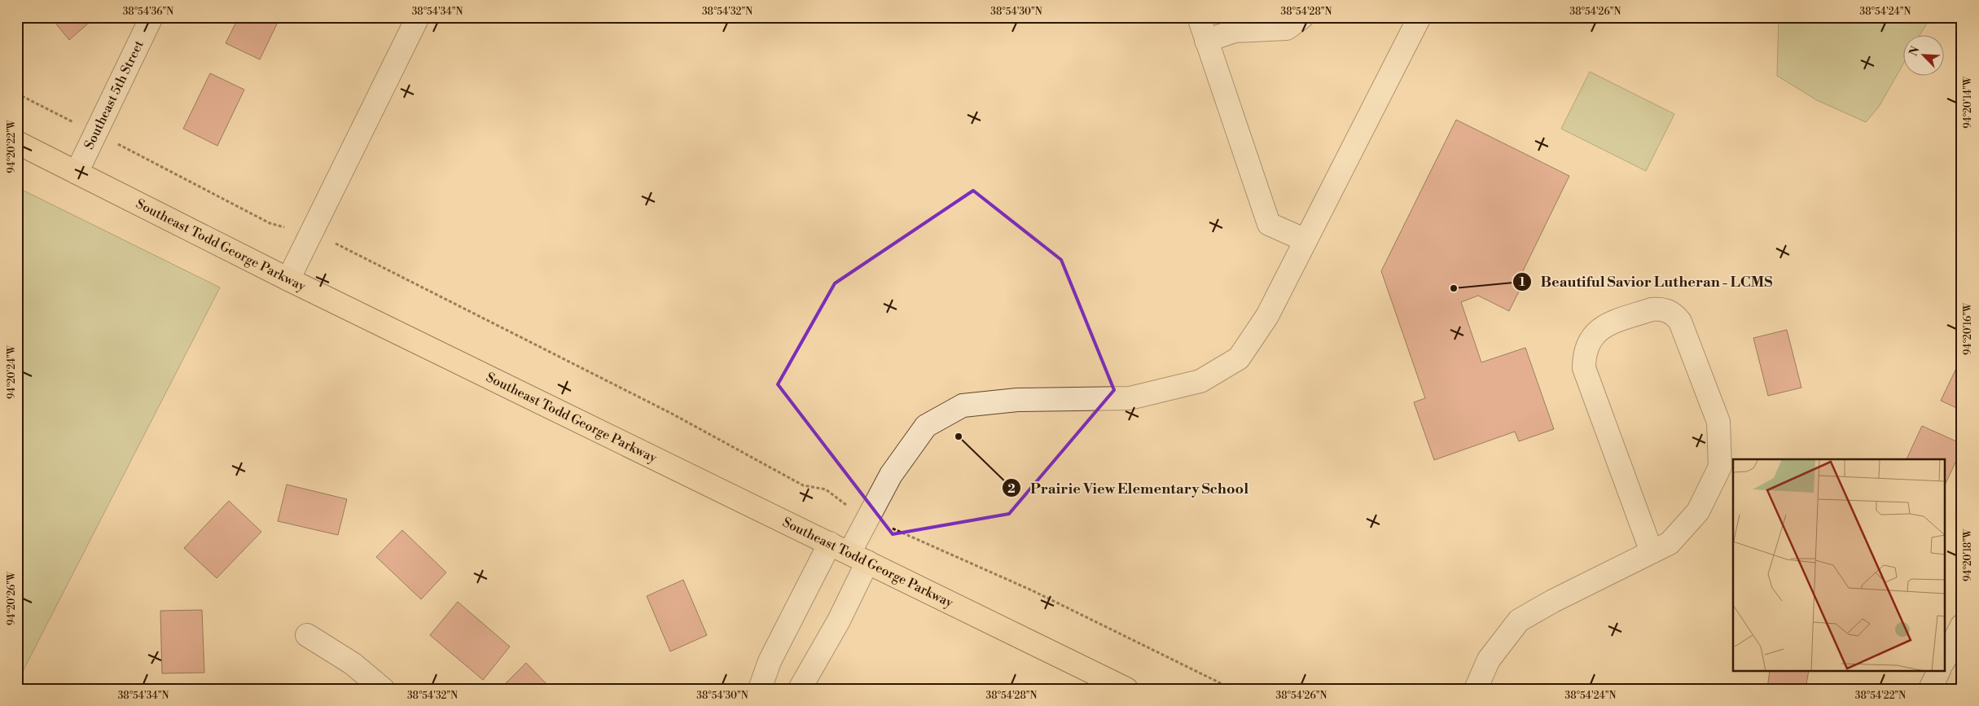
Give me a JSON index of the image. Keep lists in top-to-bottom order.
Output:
{
  "streets": {
    "main road": ["Southeast Todd George Parkway"],
    "street": ["Southeast 5th Street"]
  },
  "crossings": [
    ["Southeast 5th Street", "Southeast Todd George Parkway"]
  ],
  "places": ["Beautiful Savior Lutheran - LCMS", "Prairie View Elementary School"],
  "north": "top left",
  "coordinates": [
    "38°54'36\"N",
    "38°54'34\"N",
    "38°54'32\"N",
    "38°54'30\"N",
    "38°54'28\"N",
    "38°54'26\"N",
    "38°54'24\"N",
    "94°20'14\"W",
    "94°20'22\"W",
    "94°20'16\"W",
    "94°20'24\"W",
    "94°20'18\"W",
    "94°20'26\"W",
    "38°54'22\"N"
  ]
}
